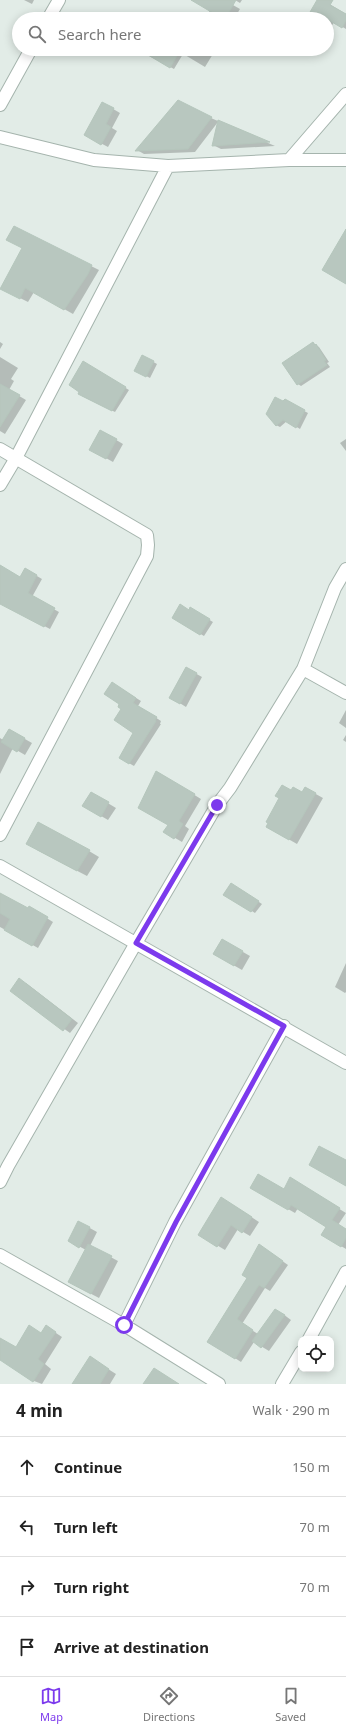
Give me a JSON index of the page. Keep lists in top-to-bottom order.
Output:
{
  "page": {
    "search": "Search here",
    "heading": ["4 min", "Walk · 290 m"],
    "list": [
      ["Continue", "150 m"],
      ["Turn left", "70 m"],
      ["Turn right", "70 m"],
      "Arrive at destination"
    ],
    "nav": ["Map", "Directions", "Saved"]
  }
}
